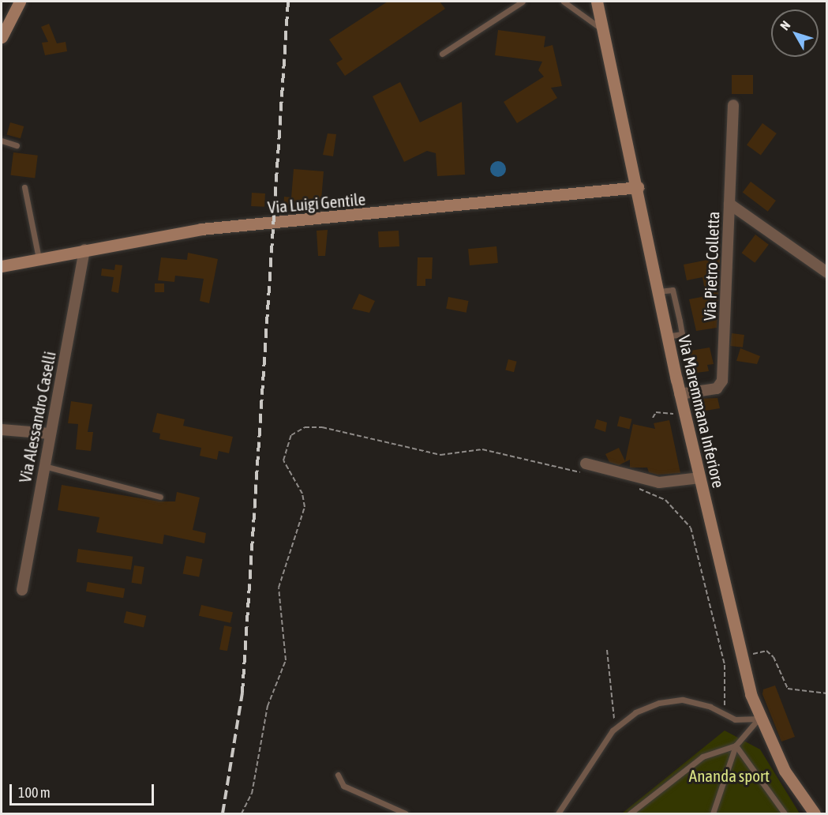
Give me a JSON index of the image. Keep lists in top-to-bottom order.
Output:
{
  "streets": {
    "main road": ["Via Luigi Gentile", "Via Maremmana Inferiore"],
    "street": ["Via Pietro Colletta", "Via Alessandro Caselli"]
  },
  "crossings": [
    ["Via Luigi Gentile", "Via Maremmana Inferiore"],
    ["Via Luigi Gentile", "Via Alessandro Caselli"],
    ["Via Pietro Colletta", "Via Maremmana Inferiore"]
  ],
  "parks": ["Ananda sport"],
  "scale_bar": "100 m",
  "north": "top left"
}
